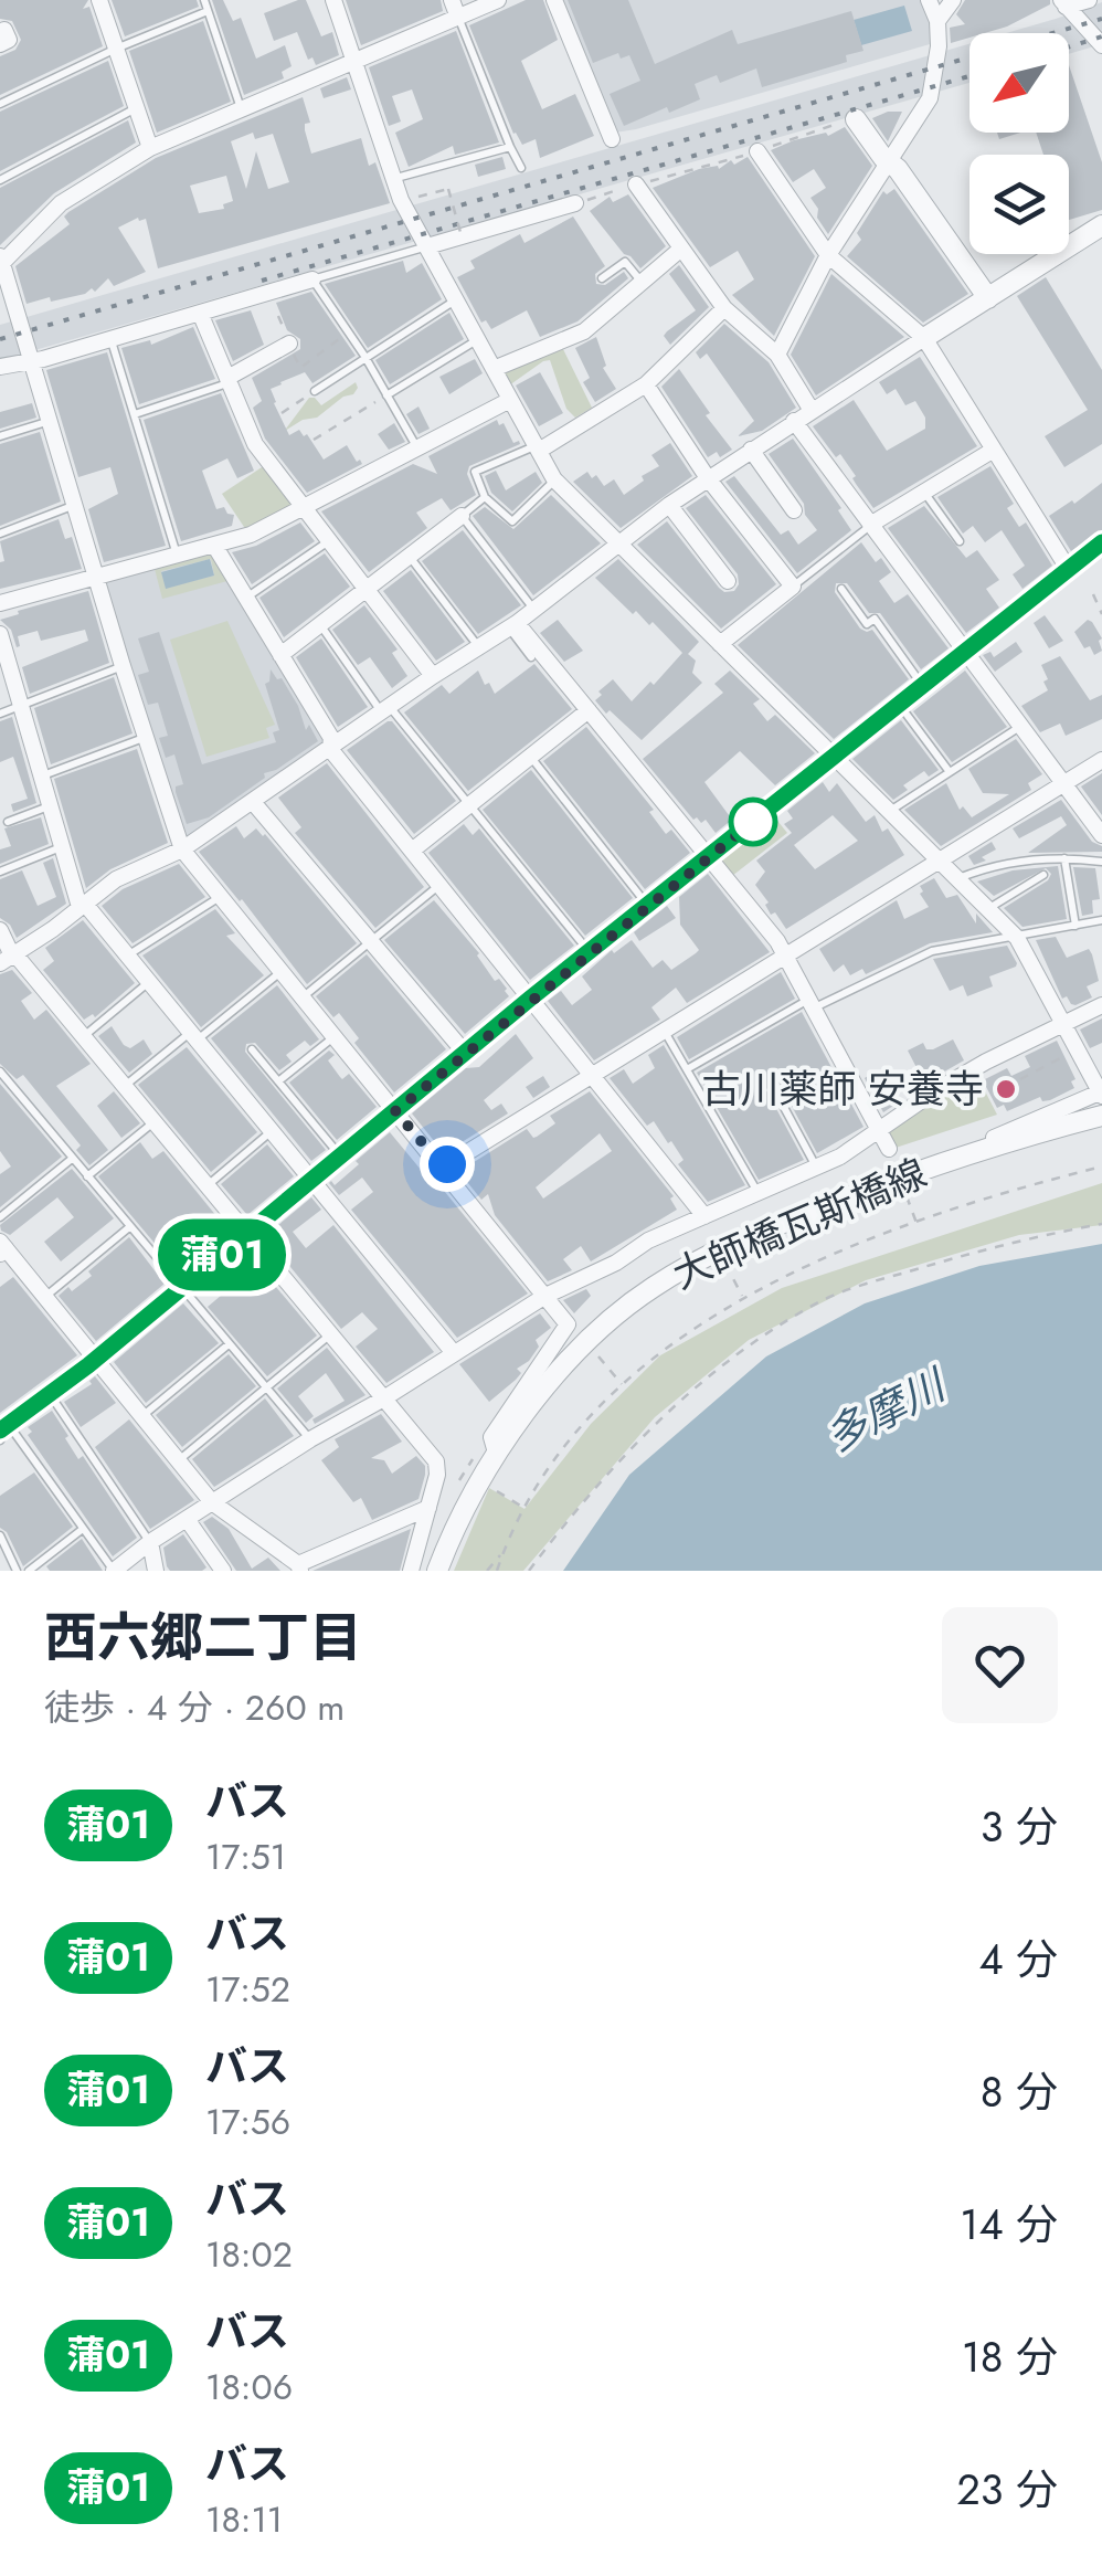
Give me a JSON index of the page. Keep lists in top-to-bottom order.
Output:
{
  "streets": {
    "street": ["大師橋瓦斯橋線"]
  },
  "water": ["多摩川"],
  "places": ["古川薬師 安養寺"],
  "lines": ["bus line 蒲01"],
  "north": "bottom left",
  "page": {
    "on_map": "蒲01",
    "heading": ["西六郷二丁目", "徒歩 · 4 分 · 260 m"],
    "list": [
      {
        "mark": "蒲01",
        "name": "バス",
        "note": "17:51",
        "value": "3 分"
      },
      {
        "mark": "蒲01",
        "name": "バス",
        "note": "17:52",
        "value": "4 分"
      },
      {
        "mark": "蒲01",
        "name": "バス",
        "note": "17:56",
        "value": "8 分"
      },
      {
        "mark": "蒲01",
        "name": "バス",
        "note": "18:02",
        "value": "14 分"
      },
      {
        "mark": "蒲01",
        "name": "バス",
        "note": "18:06",
        "value": "18 分"
      },
      {
        "mark": "蒲01",
        "name": "バス",
        "note": "18:11",
        "value": "23 分"
      }
    ]
  }
}
